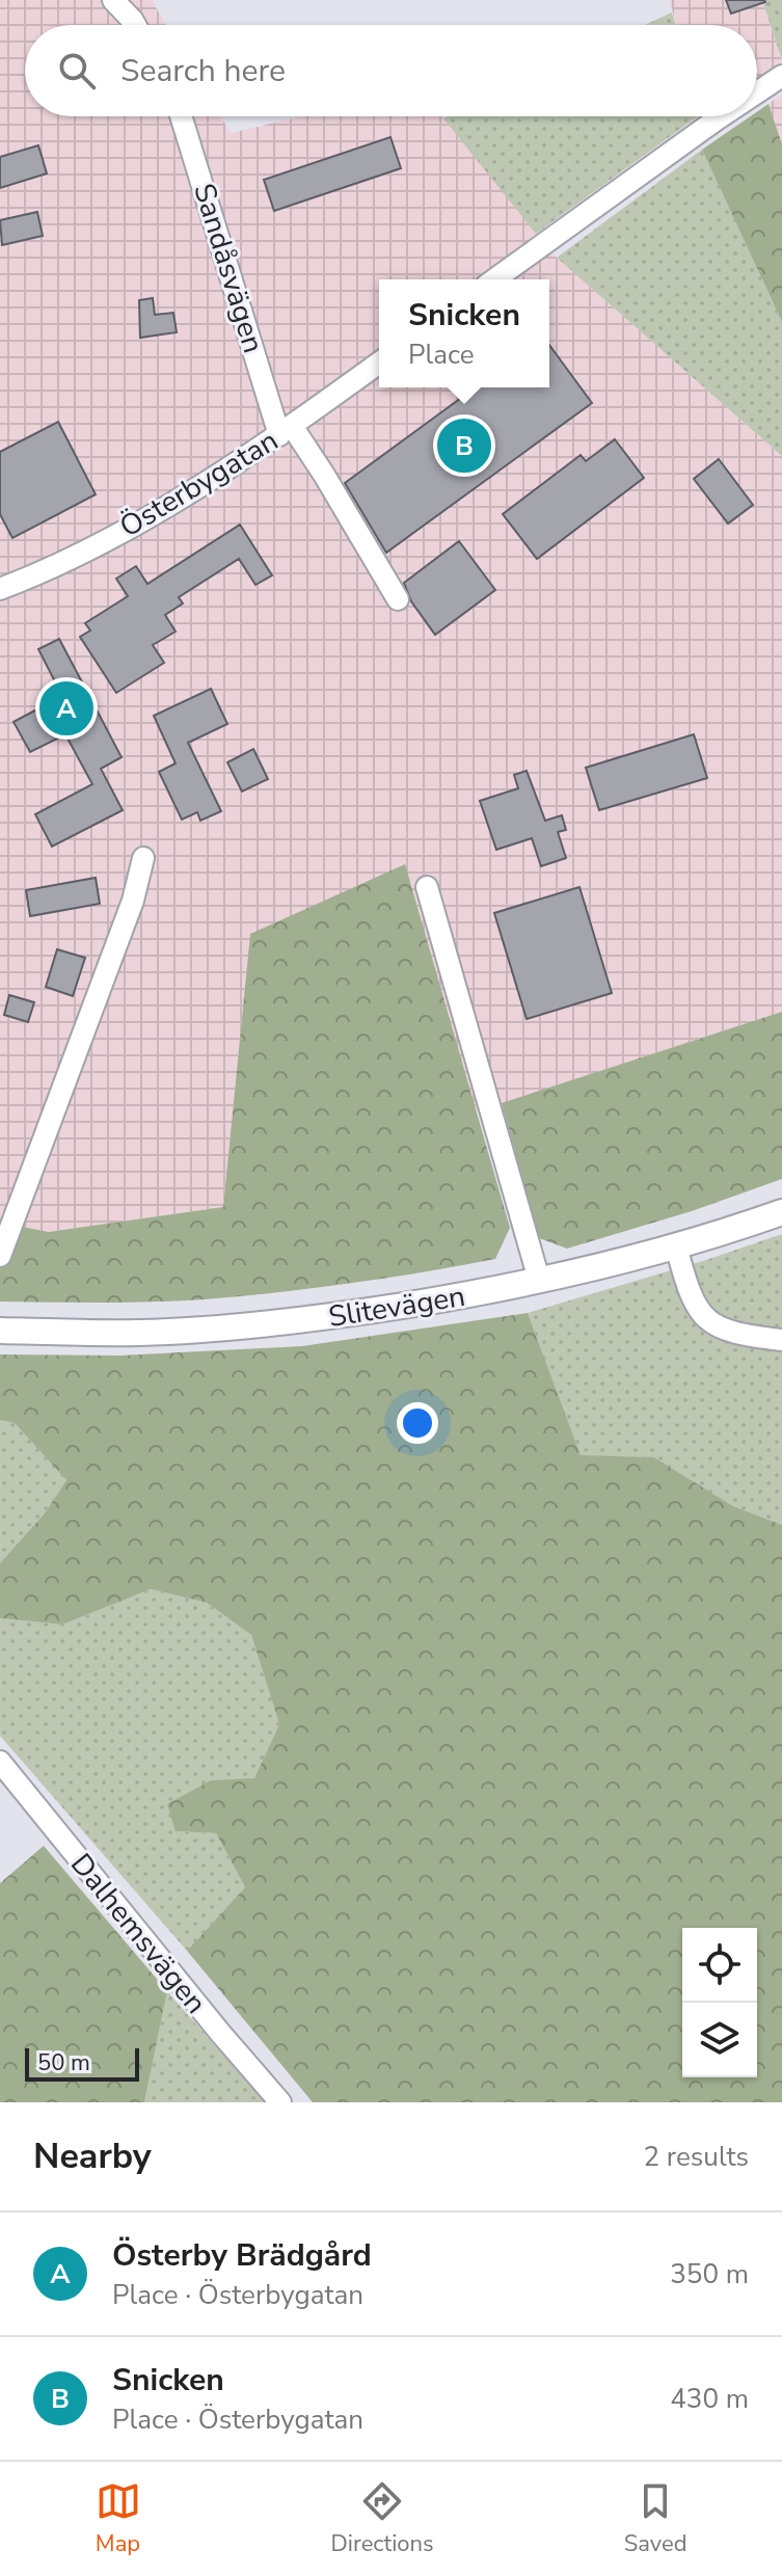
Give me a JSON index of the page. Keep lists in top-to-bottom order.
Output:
{
  "streets": {
    "main road": ["Slitevägen"],
    "street": ["Sandåsvägen", "Österbygatan", "Dalhemsvägen"]
  },
  "crossings": [
    ["Sandåsvägen", "Österbygatan"]
  ],
  "scale_bar": "50 m",
  "page": {
    "search": "Search here",
    "popup": ["Snicken", "Place"],
    "pins": ["B", "A"],
    "scale": "50 m",
    "heading": ["Nearby", "2 results"],
    "list": [
      {
        "mark": "A",
        "name": "Österby Brädgård",
        "note": "Place · Österbygatan",
        "value": "350 m"
      },
      {
        "mark": "B",
        "name": "Snicken",
        "note": "Place · Österbygatan",
        "value": "430 m"
      }
    ],
    "nav": ["Map", "Directions", "Saved"]
  }
}
